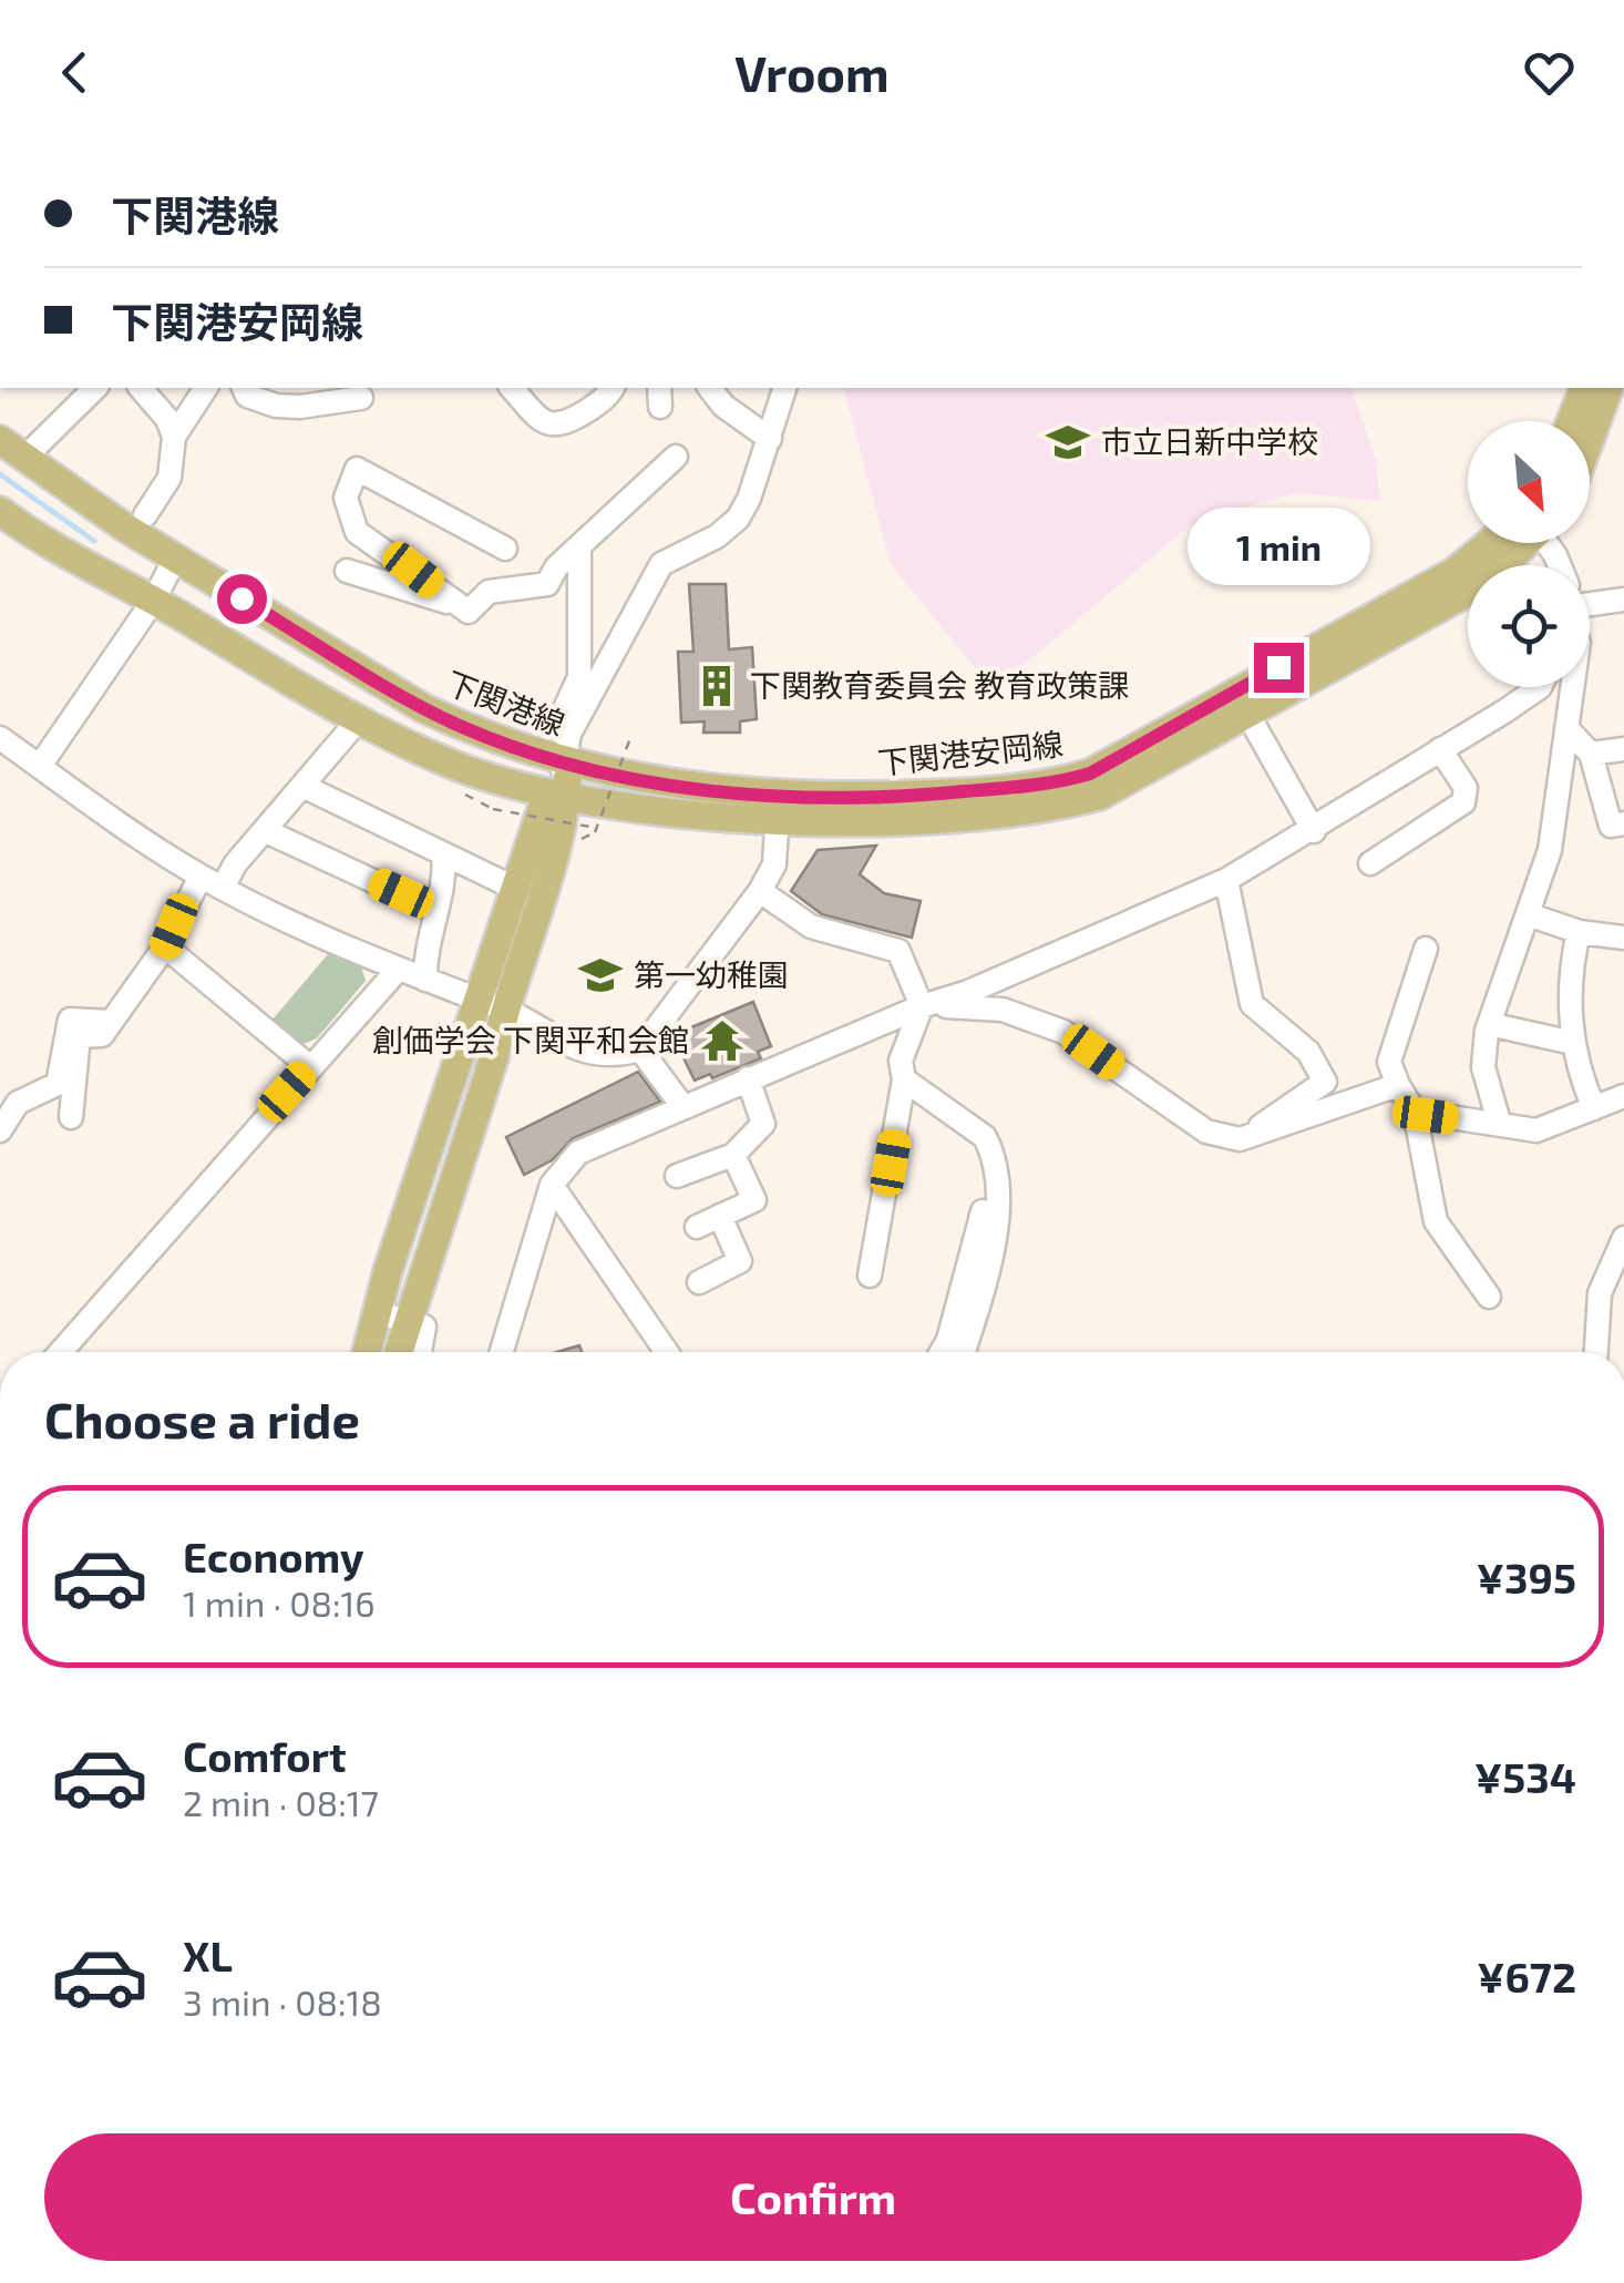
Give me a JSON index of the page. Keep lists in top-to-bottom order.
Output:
{
  "streets": {
    "main road": ["下関港線", "下関港安岡線"]
  },
  "crossings": [
    ["下関港線", "下関港安岡線"]
  ],
  "places": {
    "school or university": ["市立日新中学校", "第一幼稚園"],
    "building": ["下関教育委員会 教育政策課"],
    "temple": ["創価学会 下関平和会館"]
  },
  "north": "bottom right",
  "page": {
    "header": "Vroom",
    "banner": ["下関港線", "下関港安岡線"],
    "bubble": "1 min",
    "heading": "Choose a ride",
    "list": [
      {
        "name": "Economy",
        "note": "1 min · 08:16",
        "value": "¥395"
      },
      {
        "name": "Comfort",
        "note": "2 min · 08:17",
        "value": "¥534"
      },
      {
        "name": "XL",
        "note": "3 min · 08:18",
        "value": "¥672"
      }
    ],
    "buttons": "Confirm"
  }
}
